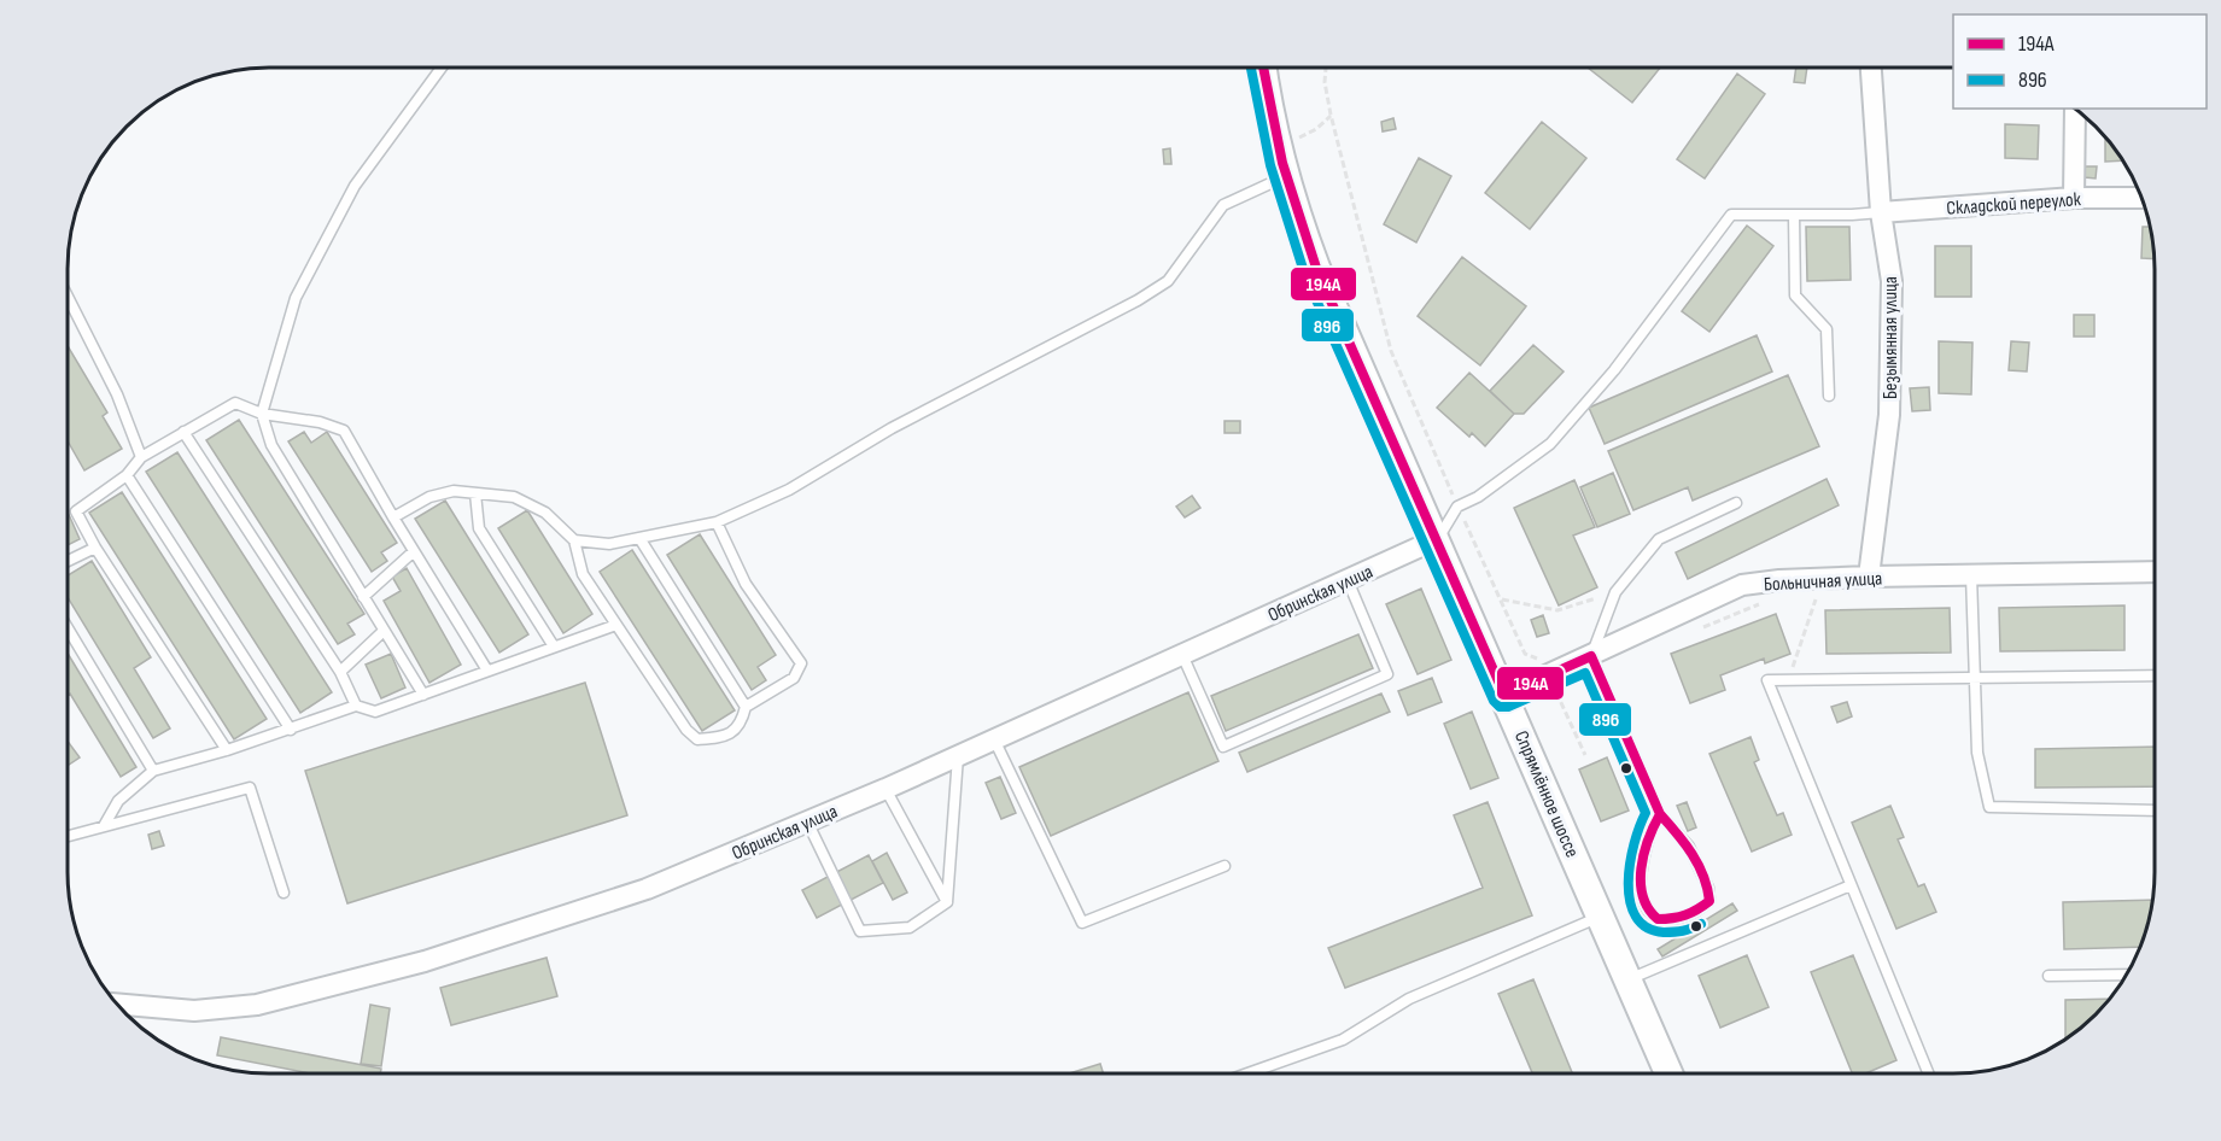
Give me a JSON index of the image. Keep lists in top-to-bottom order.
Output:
{
  "streets": {
    "main road": ["Спрямлённое шоссе"],
    "street": [
      "Складской переулок",
      "Безымянная улица",
      "Больничная улица",
      "Обринская улица"
    ]
  },
  "crossings": [
    ["Складской переулок", "Безымянная улица"],
    ["Безымянная улица", "Больничная улица"],
    ["Больничная улица", "Спрямлённое шоссе"],
    ["Обринская улица", "Спрямлённое шоссе"]
  ],
  "lines": ["transit line 194А", "transit line 896"],
  "legend": ["194А", "896"]
}
